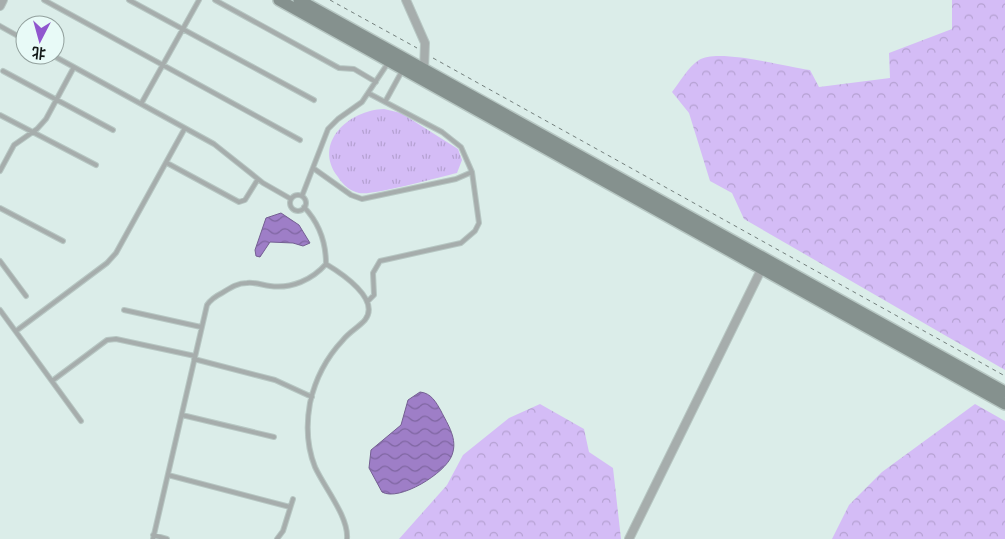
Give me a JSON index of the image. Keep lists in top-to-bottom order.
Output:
{
  "north": "bottom"
}
